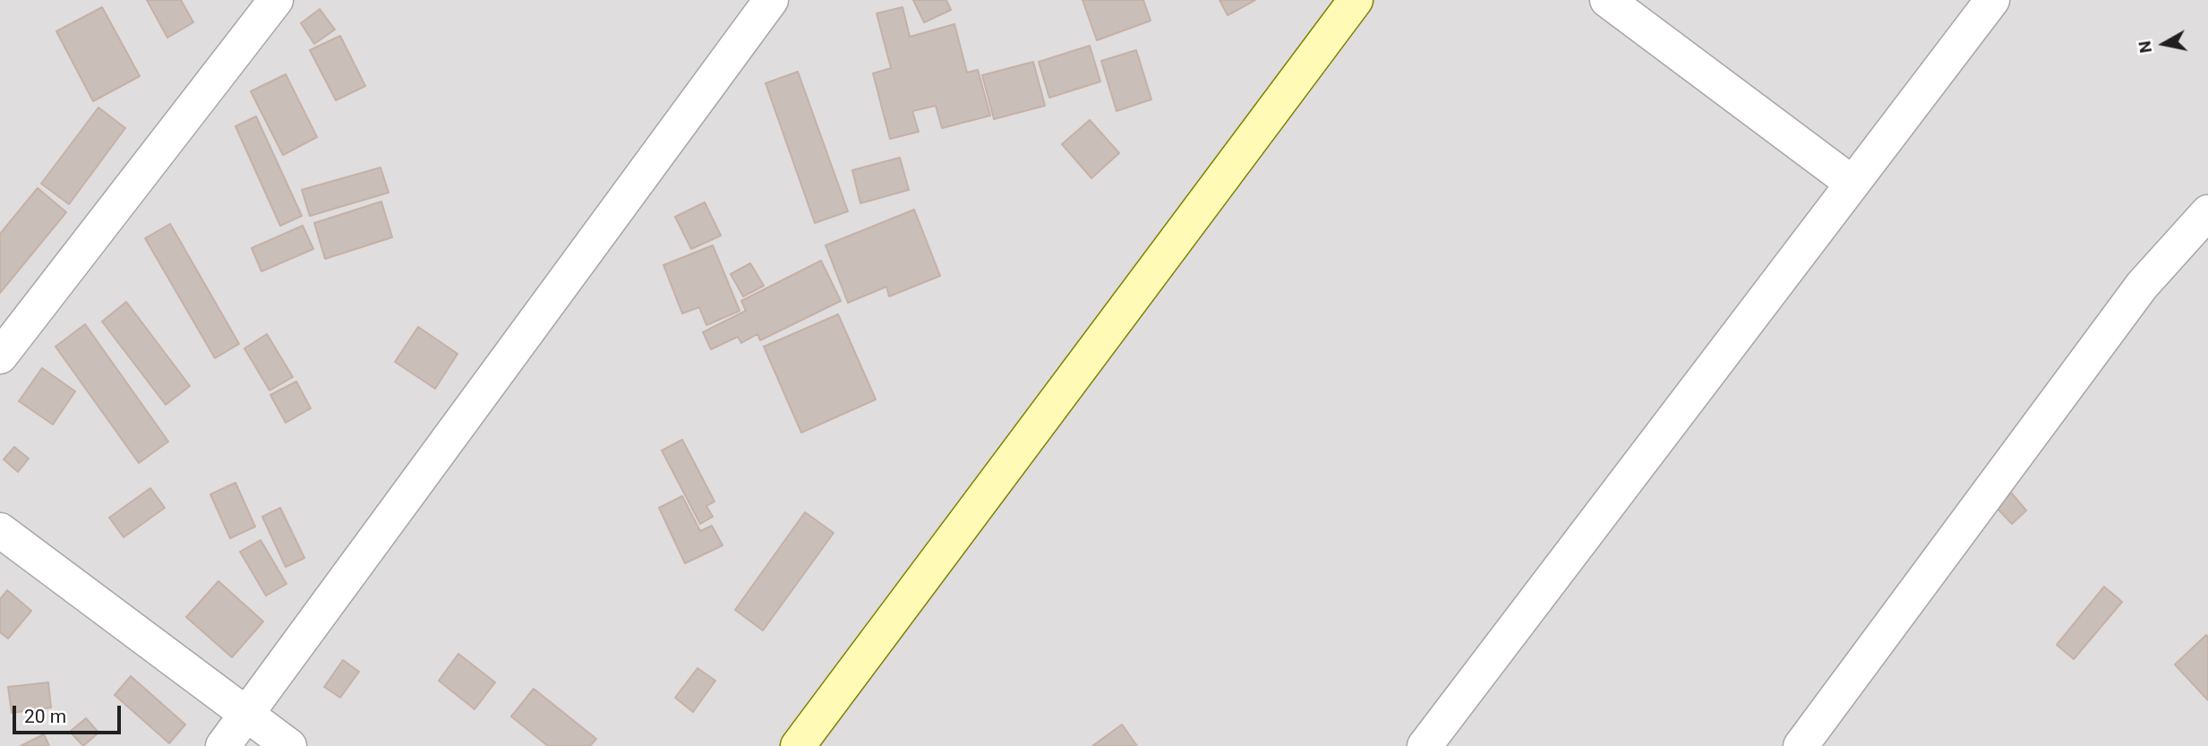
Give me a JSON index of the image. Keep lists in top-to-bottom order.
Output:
{
  "scale_bar": "20 m",
  "north": "left"
}
